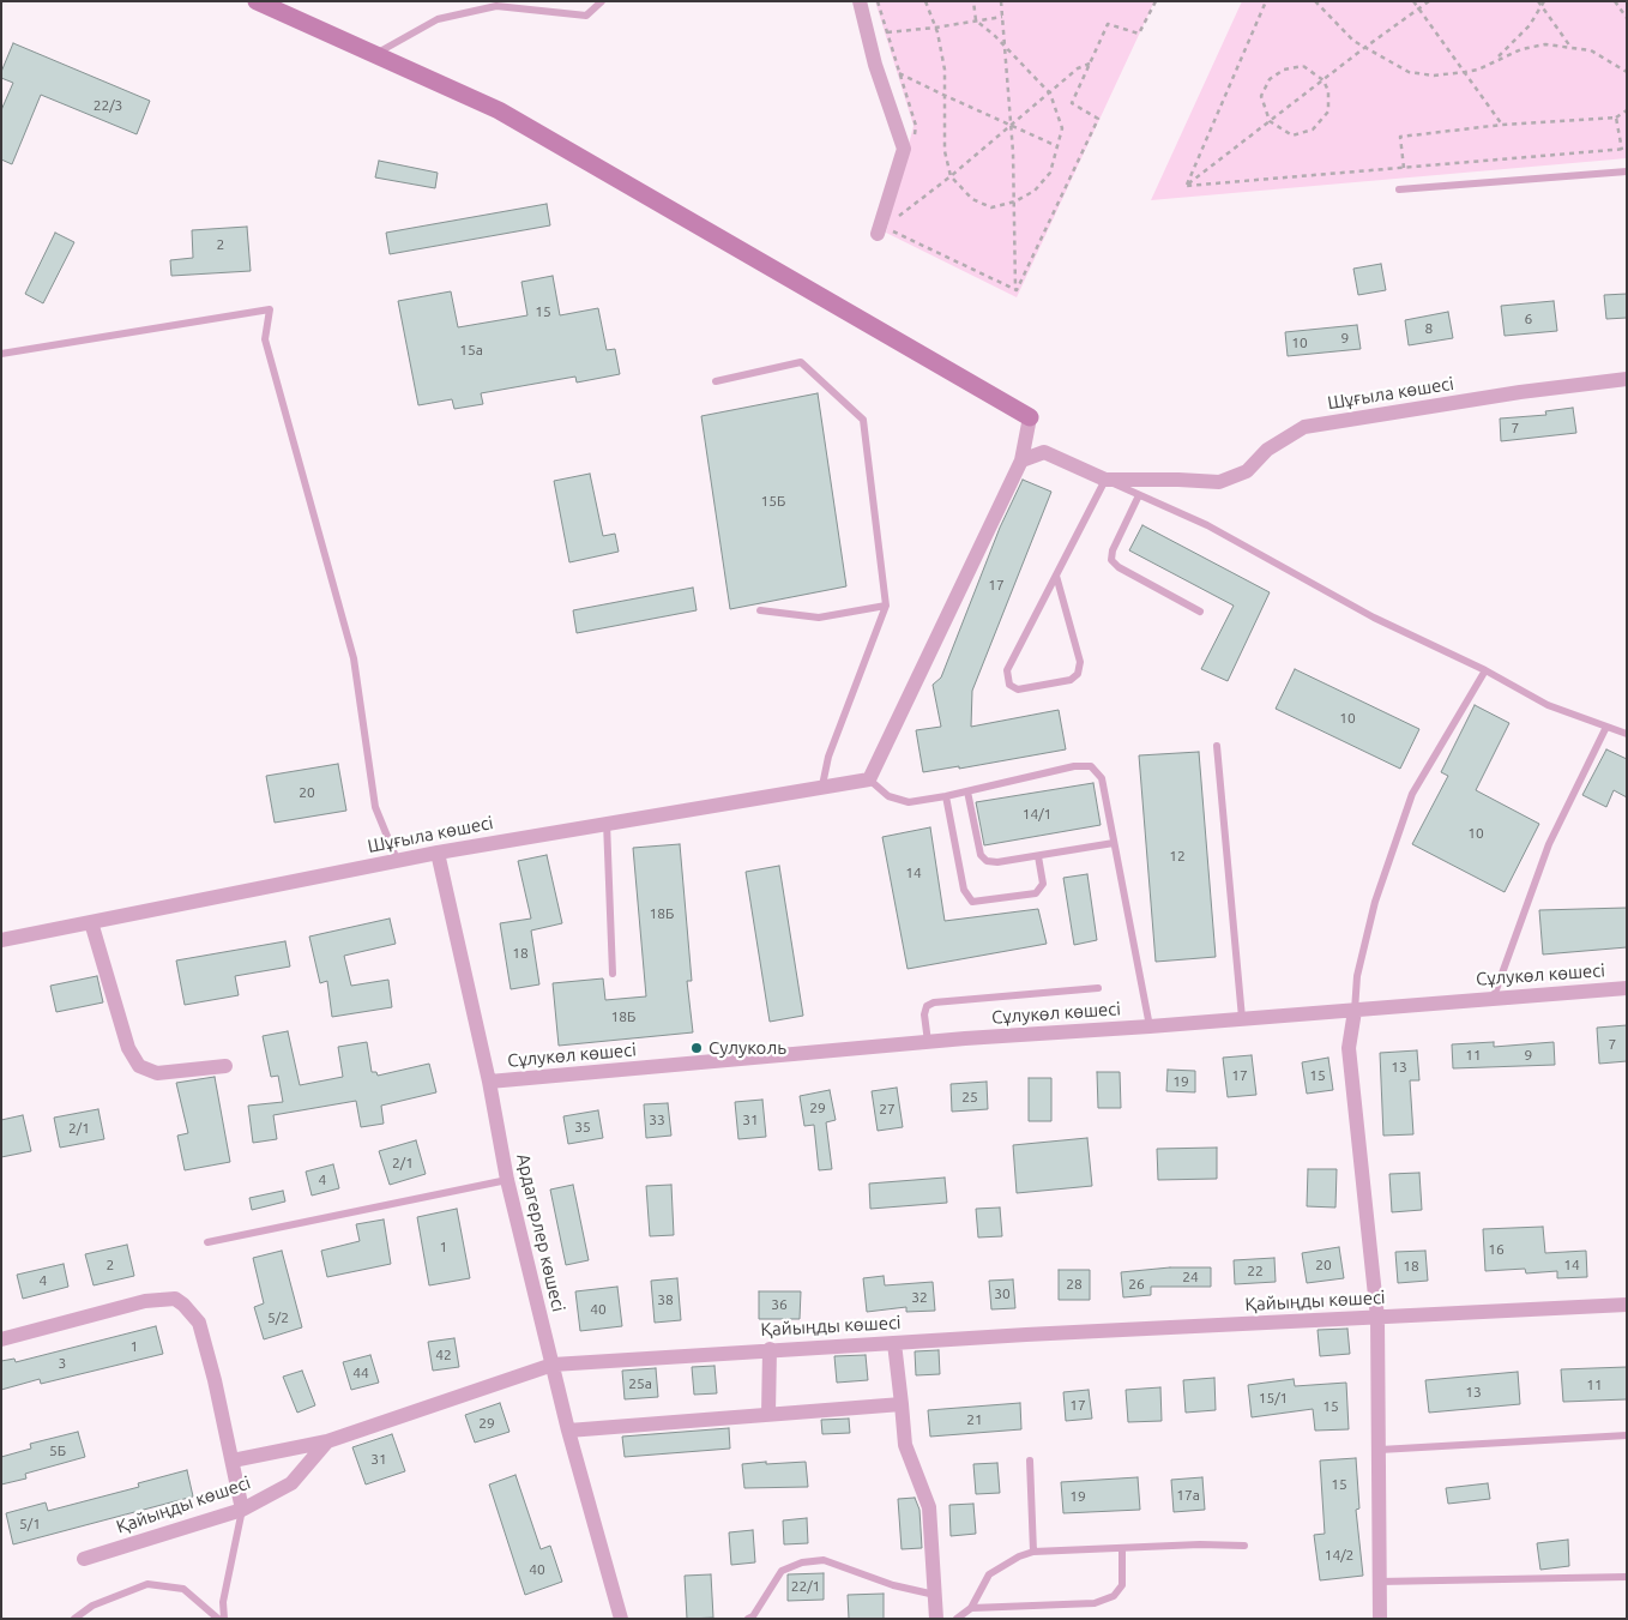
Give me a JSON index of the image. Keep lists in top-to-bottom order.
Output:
{
  "streets": {
    "street": [
      "Шұғыла көшесі",
      "Сұлукөл көшесі",
      "Ардагерлер көшесі",
      "Қайыңды көшесі"
    ]
  },
  "crossings": [
    ["Шұғыла көшесі", "Ардагерлер көшесі"],
    ["Сұлукөл көшесі", "Ардагерлер көшесі"],
    ["Ардагерлер көшесі", "Қайыңды көшесі"]
  ],
  "places": ["Сулуколь"],
  "house_numbers": [
    "22/3",
    "2",
    "15",
    "6",
    "8",
    "9",
    "10",
    "15а",
    "7",
    "15Б",
    "17",
    "10",
    "20",
    "14/1",
    "10",
    "12",
    "14",
    "18Б",
    "18",
    "18Б",
    "7",
    "11",
    "9",
    "13",
    "17",
    "15",
    "19",
    "25",
    "29",
    "27",
    "33",
    "31",
    "35",
    "2/1",
    "2/1",
    "4",
    "1",
    "16",
    "2",
    "20",
    "14",
    "18",
    "22",
    "24",
    "4",
    "28",
    "26",
    "30",
    "32",
    "38",
    "36",
    "40",
    "5/2",
    "1",
    "42",
    "3",
    "44",
    "25а",
    "11",
    "13",
    "15/1",
    "17",
    "15",
    "21",
    "29",
    "5Б",
    "31",
    "15",
    "17а",
    "19",
    "5/1",
    "14/2",
    "40",
    "22/1"
  ]
}
